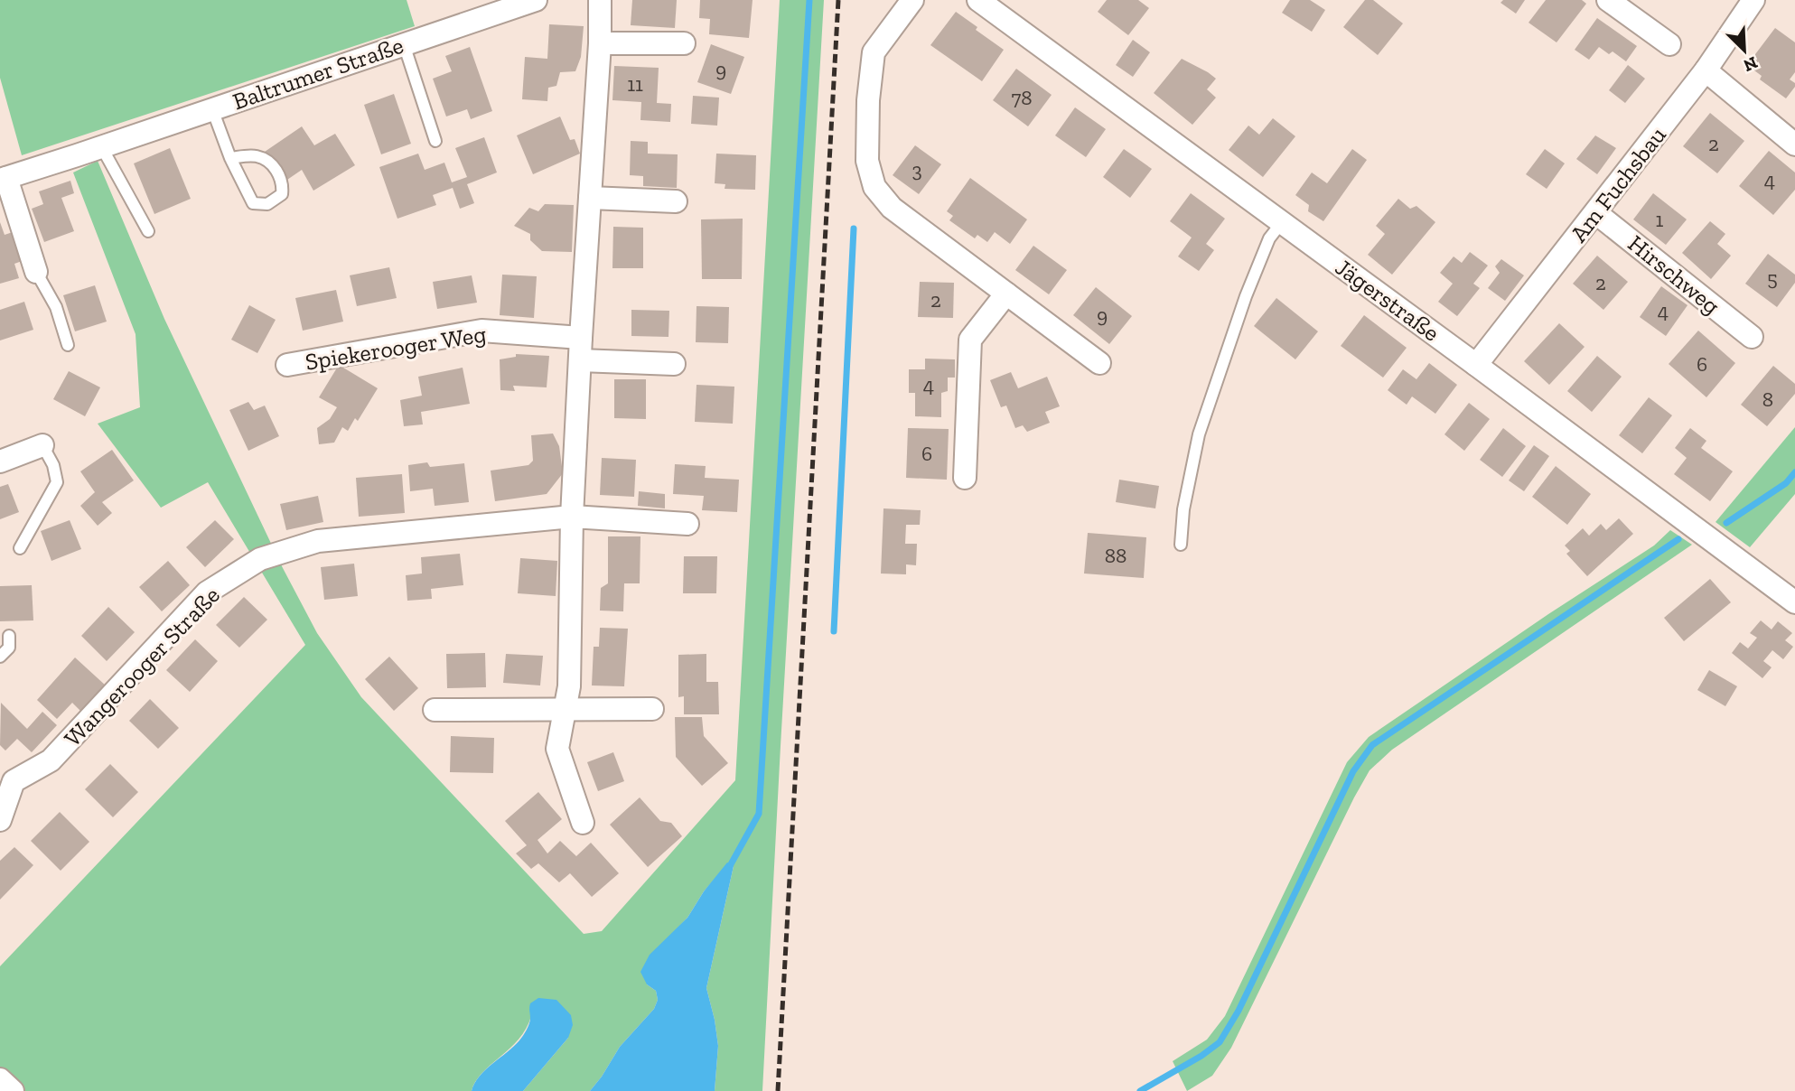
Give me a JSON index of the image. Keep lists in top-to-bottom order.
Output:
{
  "streets": {
    "street": [
      "Baltrumer Straße",
      "Am Fuchsbau",
      "Hirschweg",
      "Jägerstraße",
      "Spiekerooger Weg",
      "Wangerooger Straße"
    ]
  },
  "crossings": [
    ["Am Fuchsbau", "Hirschweg"],
    ["Am Fuchsbau", "Jägerstraße"]
  ],
  "house_numbers": [
    "9",
    "11",
    "78",
    "2",
    "3",
    "4",
    "1",
    "5",
    "2",
    "2",
    "4",
    "9",
    "6",
    "4",
    "8",
    "6",
    "88"
  ],
  "north": "bottom right"
}
